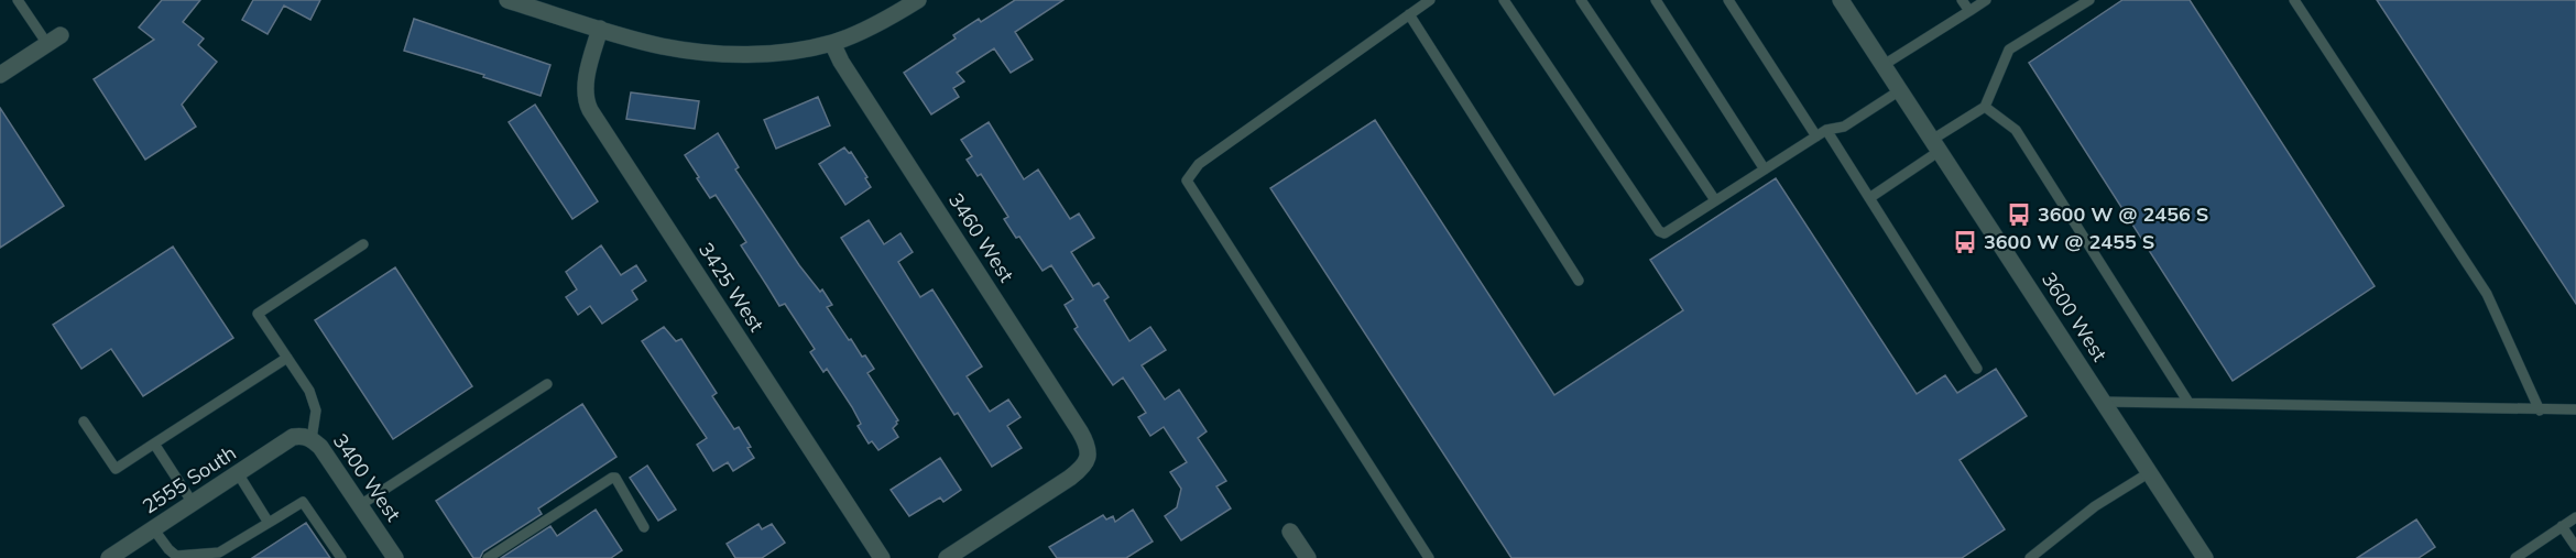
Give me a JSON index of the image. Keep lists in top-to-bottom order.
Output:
{
  "streets": {
    "street": [
      "3460 West",
      "3425 West",
      "3600 West",
      "3400 West",
      "2555 South"
    ]
  },
  "crossings": [
    ["3400 West", "2555 South"]
  ],
  "places": {
    "bus stop": ["3600 W @ 2456 S", "3600 W @ 2455 S"]
  }
}
